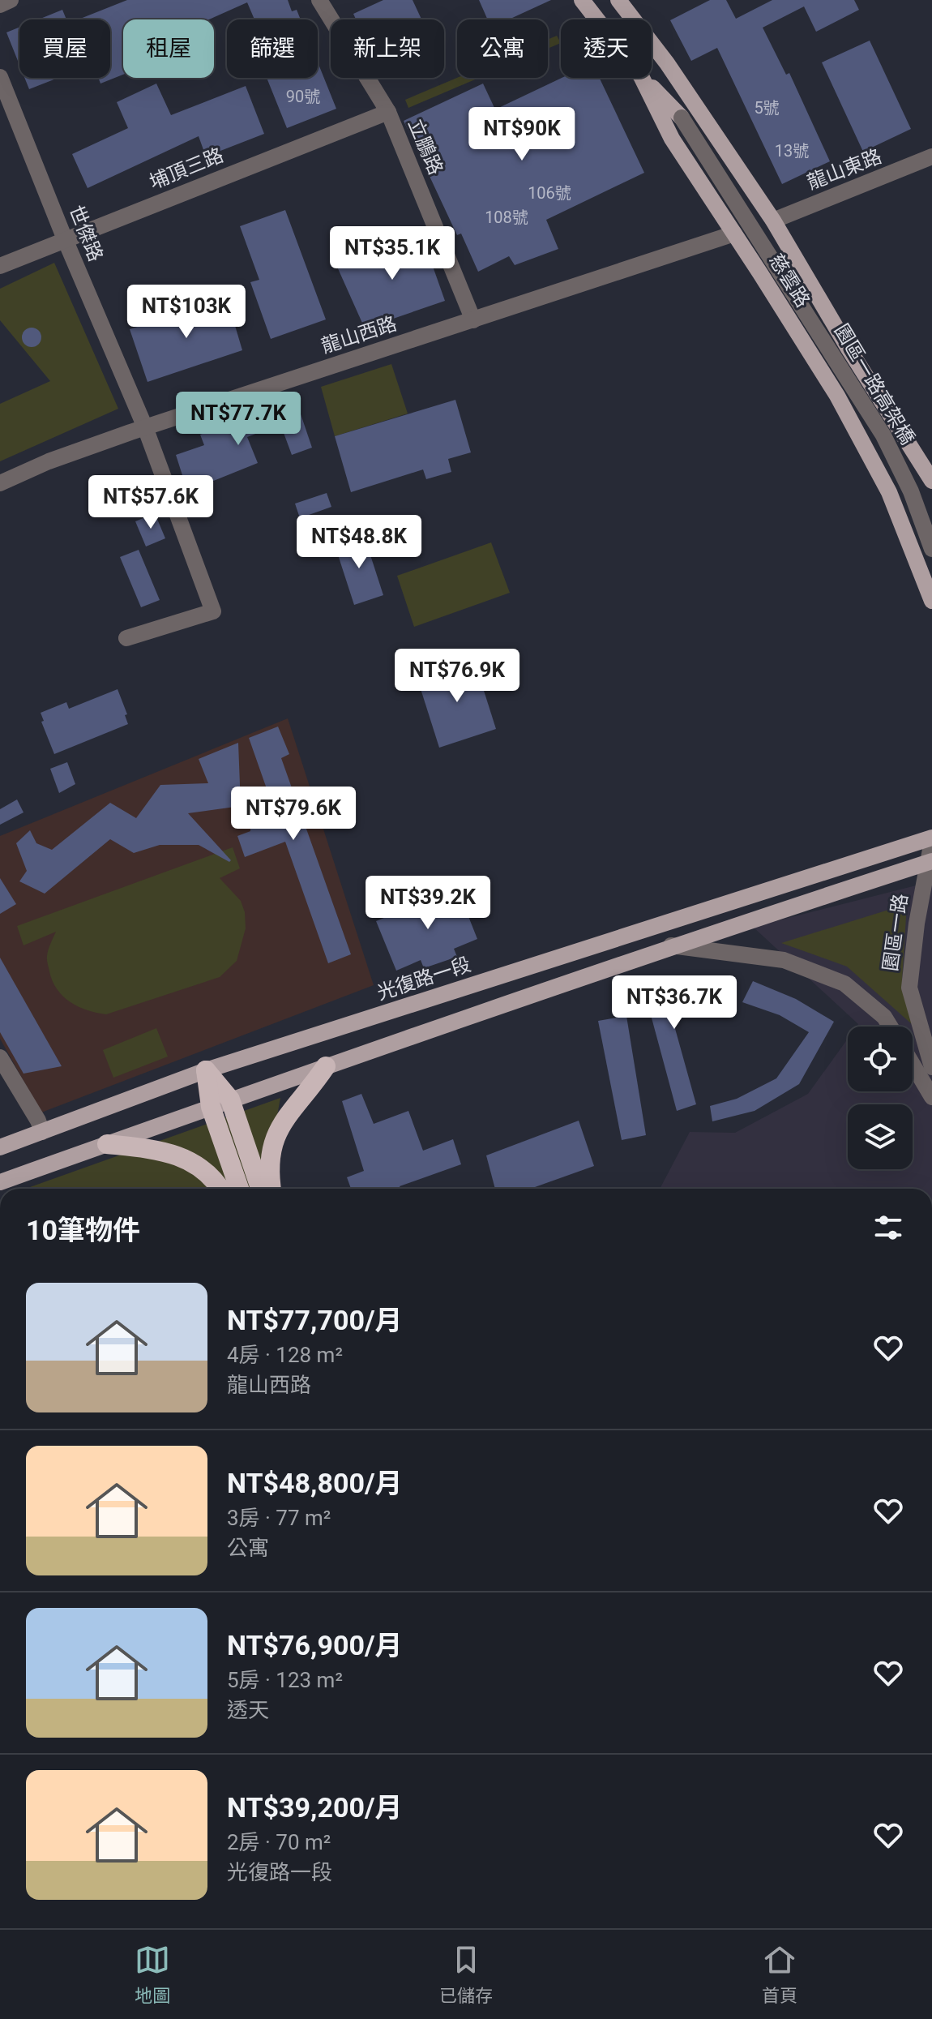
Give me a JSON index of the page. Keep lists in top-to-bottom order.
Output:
{
  "streets": {
    "main road": ["慈雲路", "光復路一段"],
    "street": [
      "立鵬路",
      "埔頂三路",
      "龍山東路",
      "世傑路",
      "龍山西路",
      "園區一路高架橋",
      "園區一路"
    ]
  },
  "crossings": [
    ["立鵬路", "埔頂三路"],
    ["立鵬路", "龍山西路"],
    ["埔頂三路", "世傑路"],
    ["龍山東路", "慈雲路"],
    ["世傑路", "龍山西路"],
    ["慈雲路", "龍山西路"],
    ["園區一路", "光復路一段"]
  ],
  "house_numbers": [
    "90號",
    "5號",
    "13號",
    "106號",
    "108號"
  ],
  "page": {
    "chip": [
      "買屋",
      "租屋",
      "篩選",
      "新上架",
      "公寓",
      "透天"
    ],
    "price": [
      "NT$90K",
      "NT$35.1K",
      "NT$103K",
      "NT$77.7K",
      "NT$57.6K",
      "NT$48.8K",
      "NT$76.9K",
      "NT$79.6K",
      "NT$39.2K",
      "NT$36.7K"
    ],
    "heading": "10筆物件",
    "list": [
      {
        "name": "NT$77,700/月",
        "note": "4房 · 128 m² · 龍山西路"
      },
      {
        "name": "NT$48,800/月",
        "note": "3房 · 77 m² · 公寓"
      },
      {
        "name": "NT$76,900/月",
        "note": "5房 · 123 m² · 透天"
      },
      {
        "name": "NT$39,200/月",
        "note": "2房 · 70 m² · 光復路一段"
      }
    ],
    "tabs": ["地圖", "已儲存", "首頁"]
  }
}
